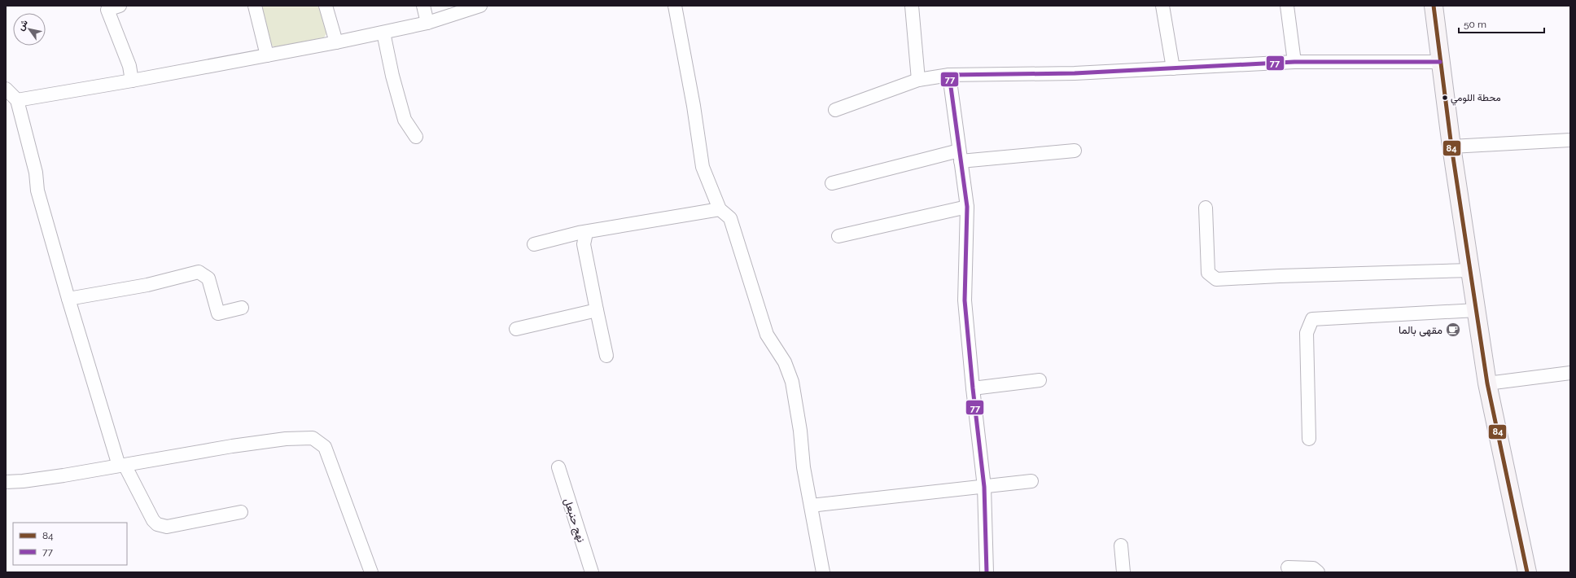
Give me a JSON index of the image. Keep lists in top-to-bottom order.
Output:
{
  "streets": {
    "street": ["نهج حنبعل"]
  },
  "places": {
    "other": ["محطة اللومي"],
    "cafe": ["مقهى بالما"]
  },
  "lines": ["transit line 84", "transit line 77"],
  "legend": ["84", "77"],
  "scale_bar": "50 m",
  "north": "top left"
}
